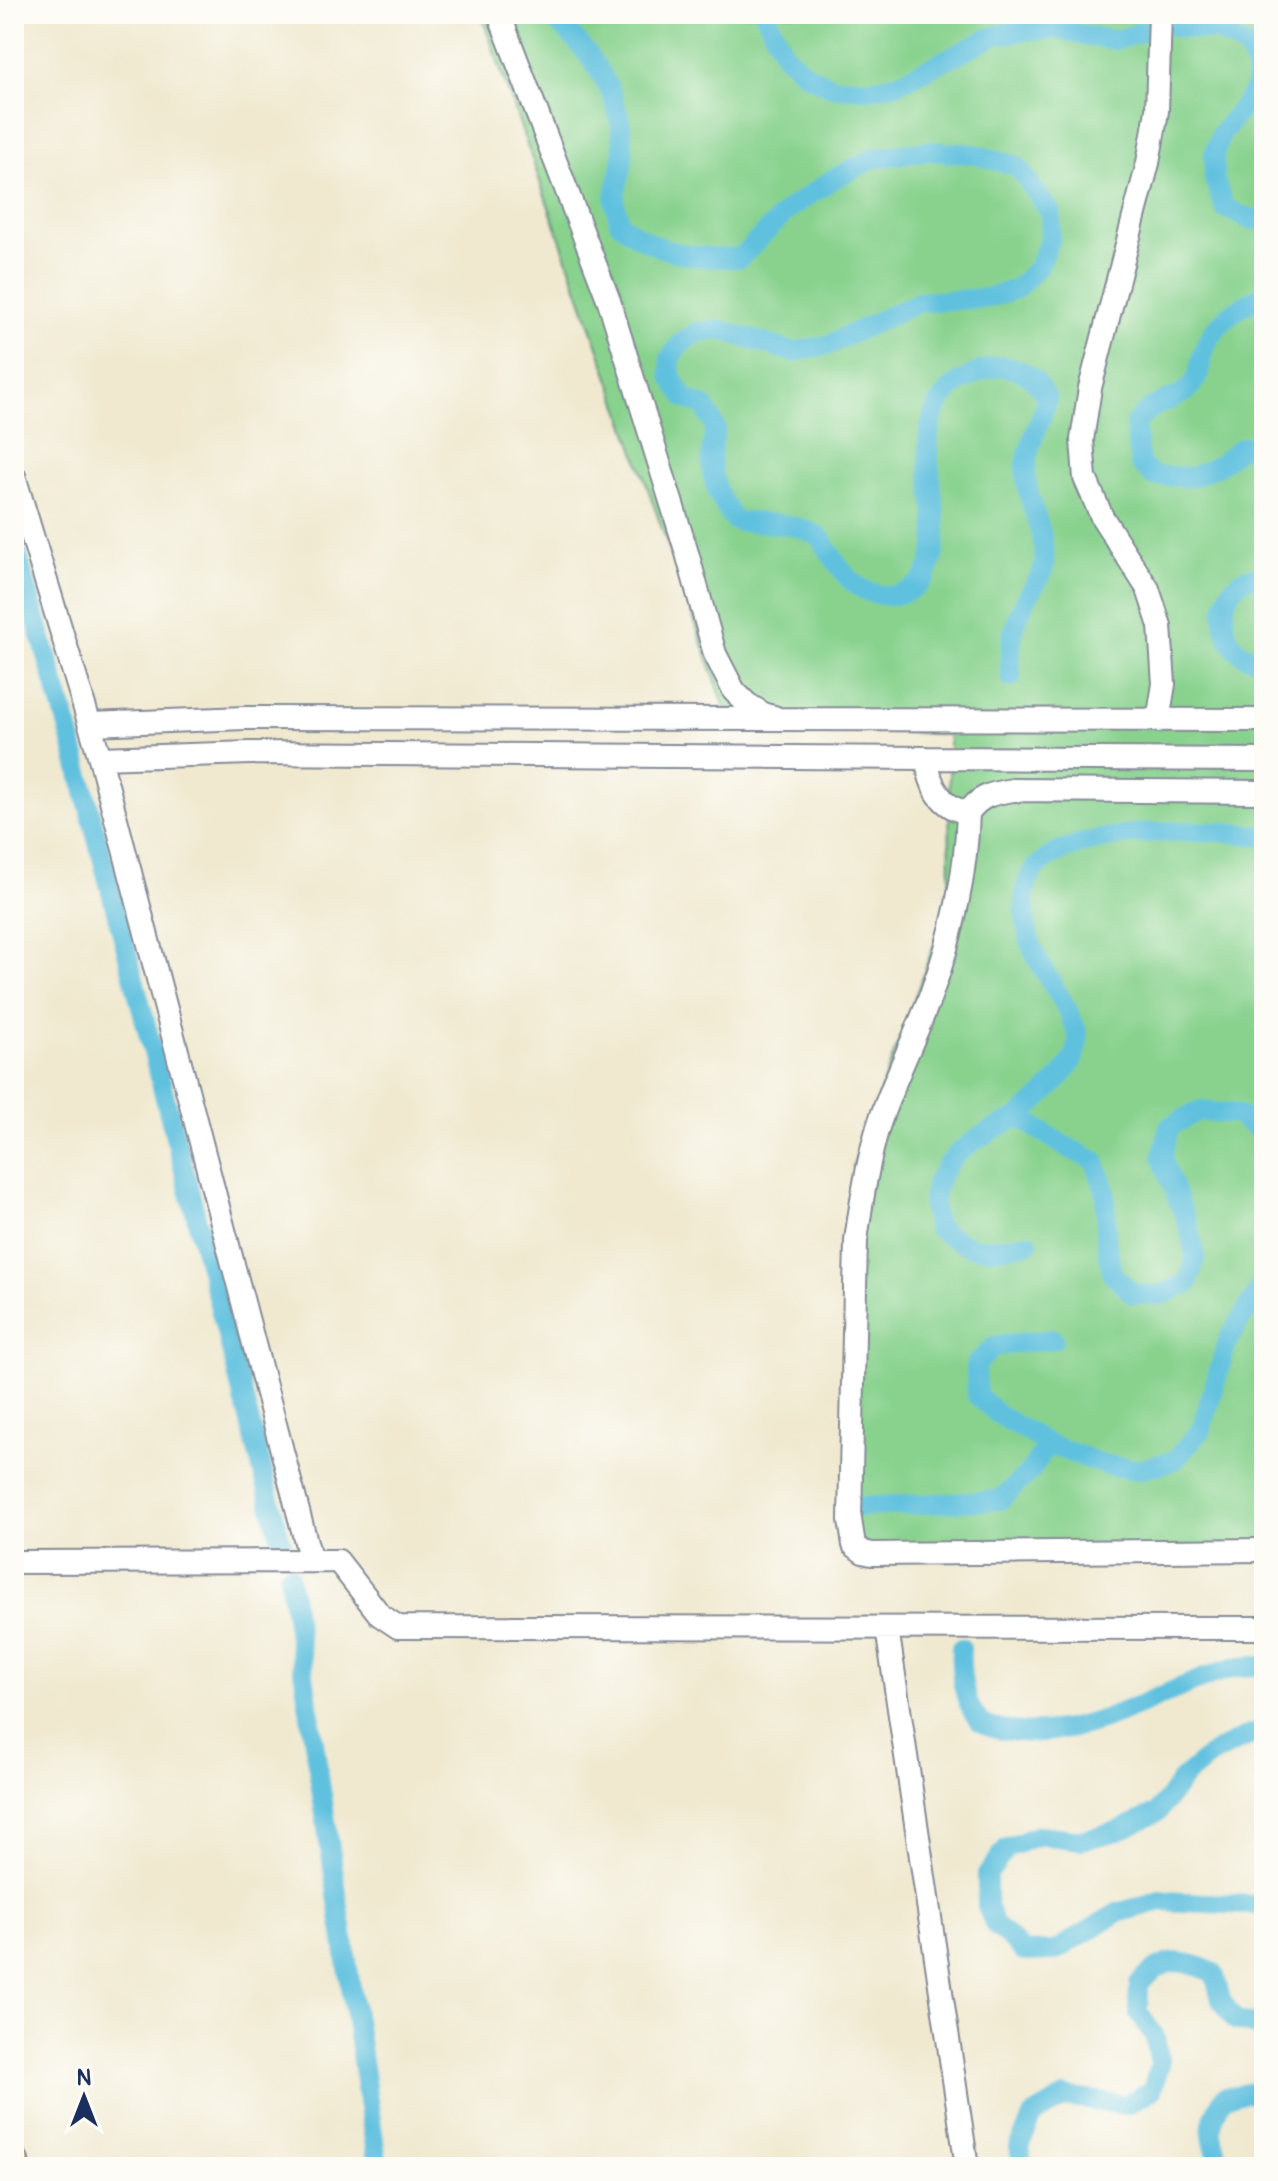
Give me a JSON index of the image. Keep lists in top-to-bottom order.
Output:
{
  "north": "top"
}
